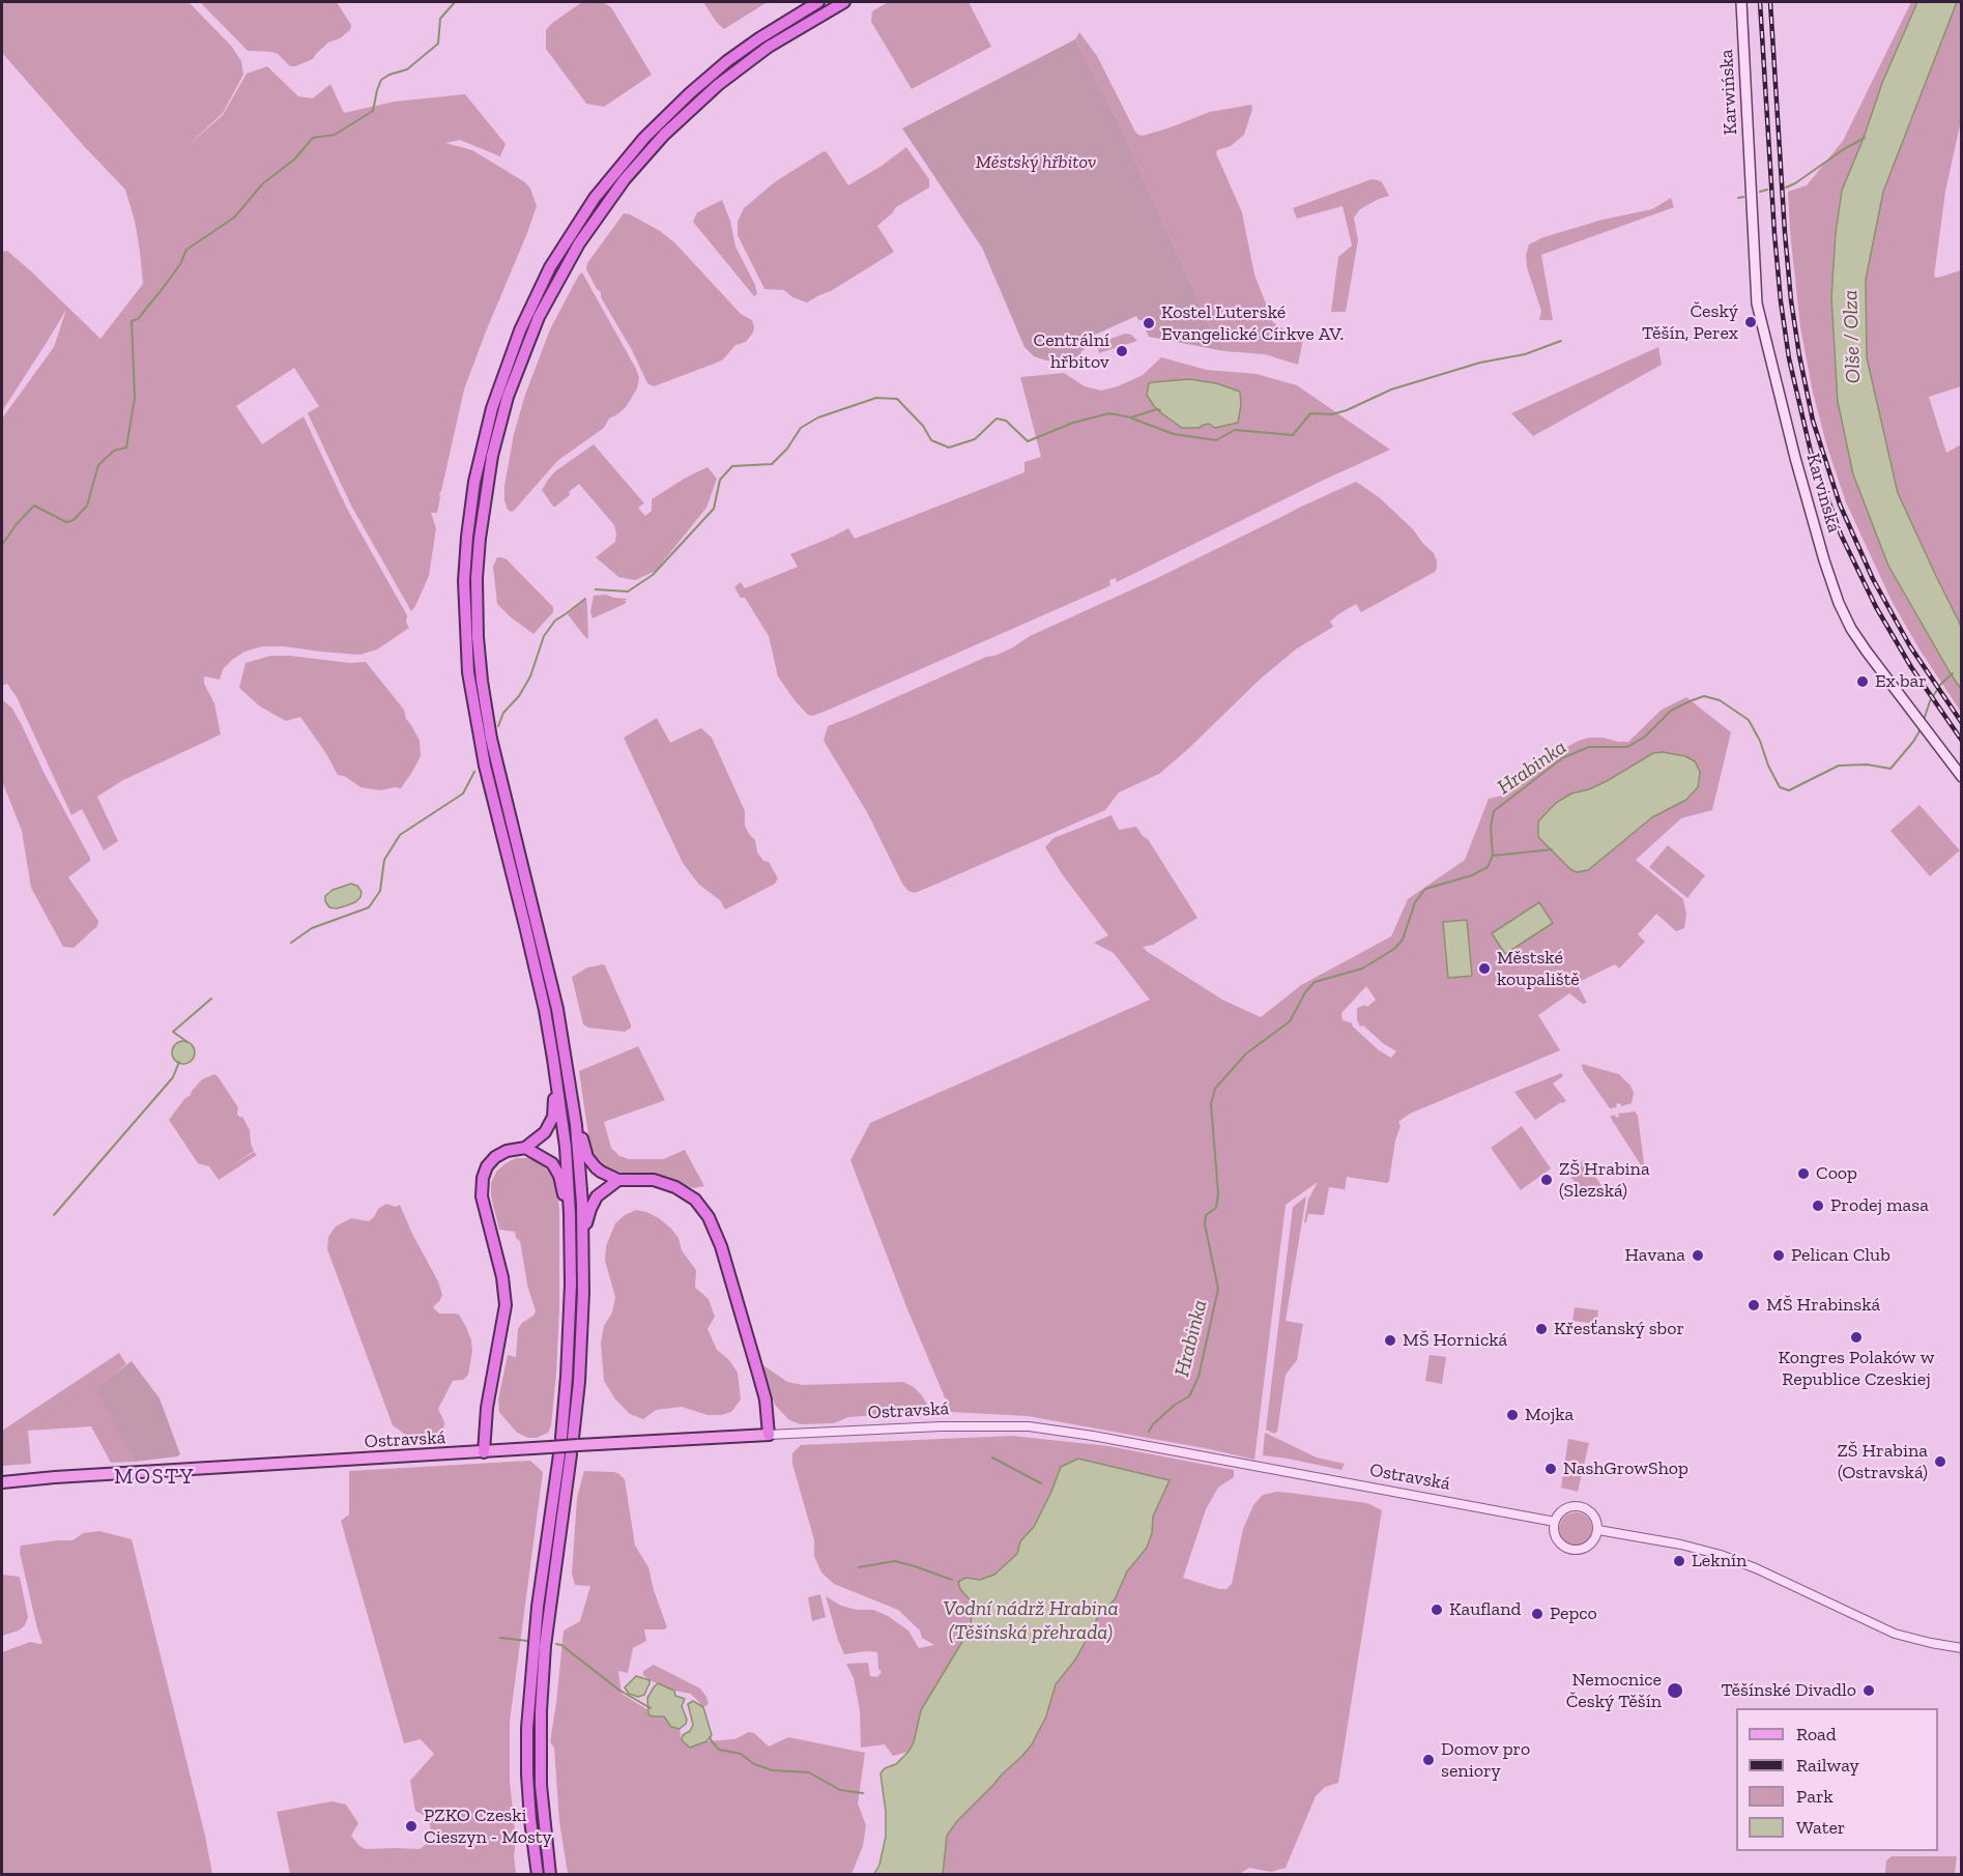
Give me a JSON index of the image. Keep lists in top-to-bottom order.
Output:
{
  "streets": {
    "main road": ["Karwińska", "Karvinská", "Ostravská"]
  },
  "crossings": [
    ["Karwińska", "Karvinská"]
  ],
  "districts": ["MOSTY"],
  "water": ["Olše / Olza", "Hrabinka", "Vodní nádrž Hrabina (Těšínská přehrada)"],
  "parks": ["Městský hřbitov"],
  "places": [
    "Český Těšín, Perex",
    "Kostel Luterské Evangelické Církve AV.",
    "Centrální hřbitov",
    "Ex bar",
    "Městské koupaliště",
    "Coop",
    "ZŠ Hrabina (Slezská)",
    "Prodej masa",
    "Havana",
    "Pelican Club",
    "MŠ Hrabinská",
    "Křesťanský sbor",
    "Kongres Polaków w Republice Czeskiej",
    "MŠ Hornická",
    "Mojka",
    "ZŠ Hrabina (Ostravská)",
    "NashGrowShop",
    "Leknín",
    "Kaufland",
    "Pepco",
    "Nemocnice Český Těšín",
    "Těšínské Divadlo",
    "Domov pro seniory",
    "PZKO Czeski Cieszyn - Mosty"
  ],
  "legend": [
    "Road",
    "Railway",
    "Park",
    "Water"
  ]
}
